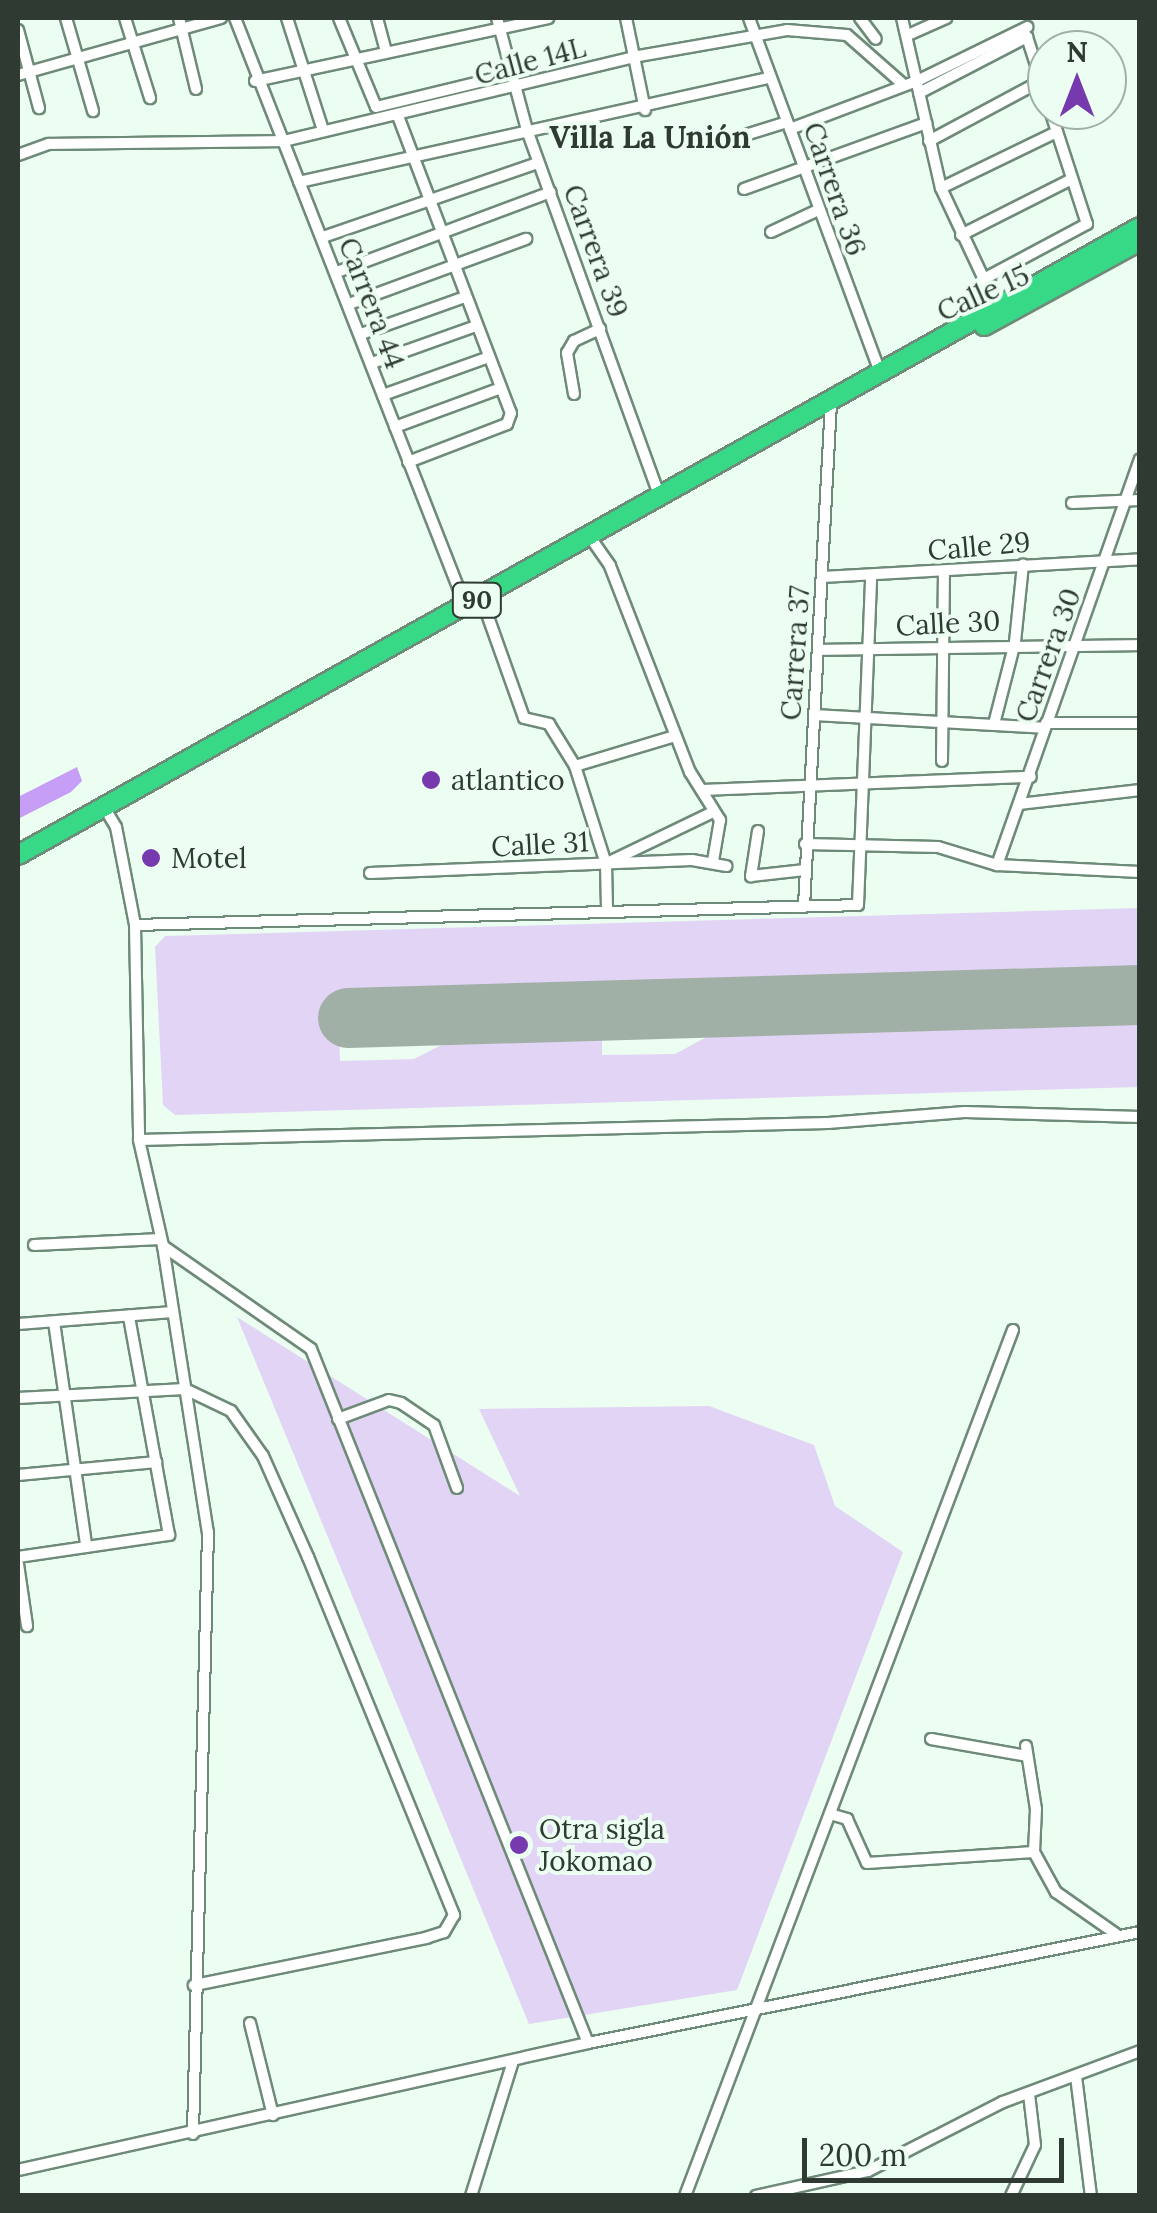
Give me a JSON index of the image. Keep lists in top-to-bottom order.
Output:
{
  "streets": {
    "highway": ["Calle 15", "90"],
    "street": [
      "Calle 14L",
      "Carrera 36",
      "Carrera 39",
      "Carrera 44",
      "Calle 29",
      "Calle 30",
      "Carrera 37",
      "Carrera 30",
      "Calle 31"
    ]
  },
  "crossings": [
    ["Calle 14L", "Carrera 36"],
    ["Calle 14L", "Carrera 39"],
    ["Calle 14L", "Carrera 44"],
    ["Carrera 36", "Calle 15"],
    ["Carrera 36", "90"],
    ["Carrera 39", "90"],
    ["Calle 15", "90"],
    ["Carrera 44", "90"],
    ["Calle 29", "Carrera 37"],
    ["Calle 29", "Carrera 30"],
    ["90", "Carrera 37"],
    ["Calle 30", "Carrera 37"],
    ["Calle 30", "Carrera 30"]
  ],
  "districts": ["Villa La Unión"],
  "places": ["atlantico", "Motel", "Otra sigla Jokomao"],
  "scale_bar": "200 m",
  "north": "top"
}
